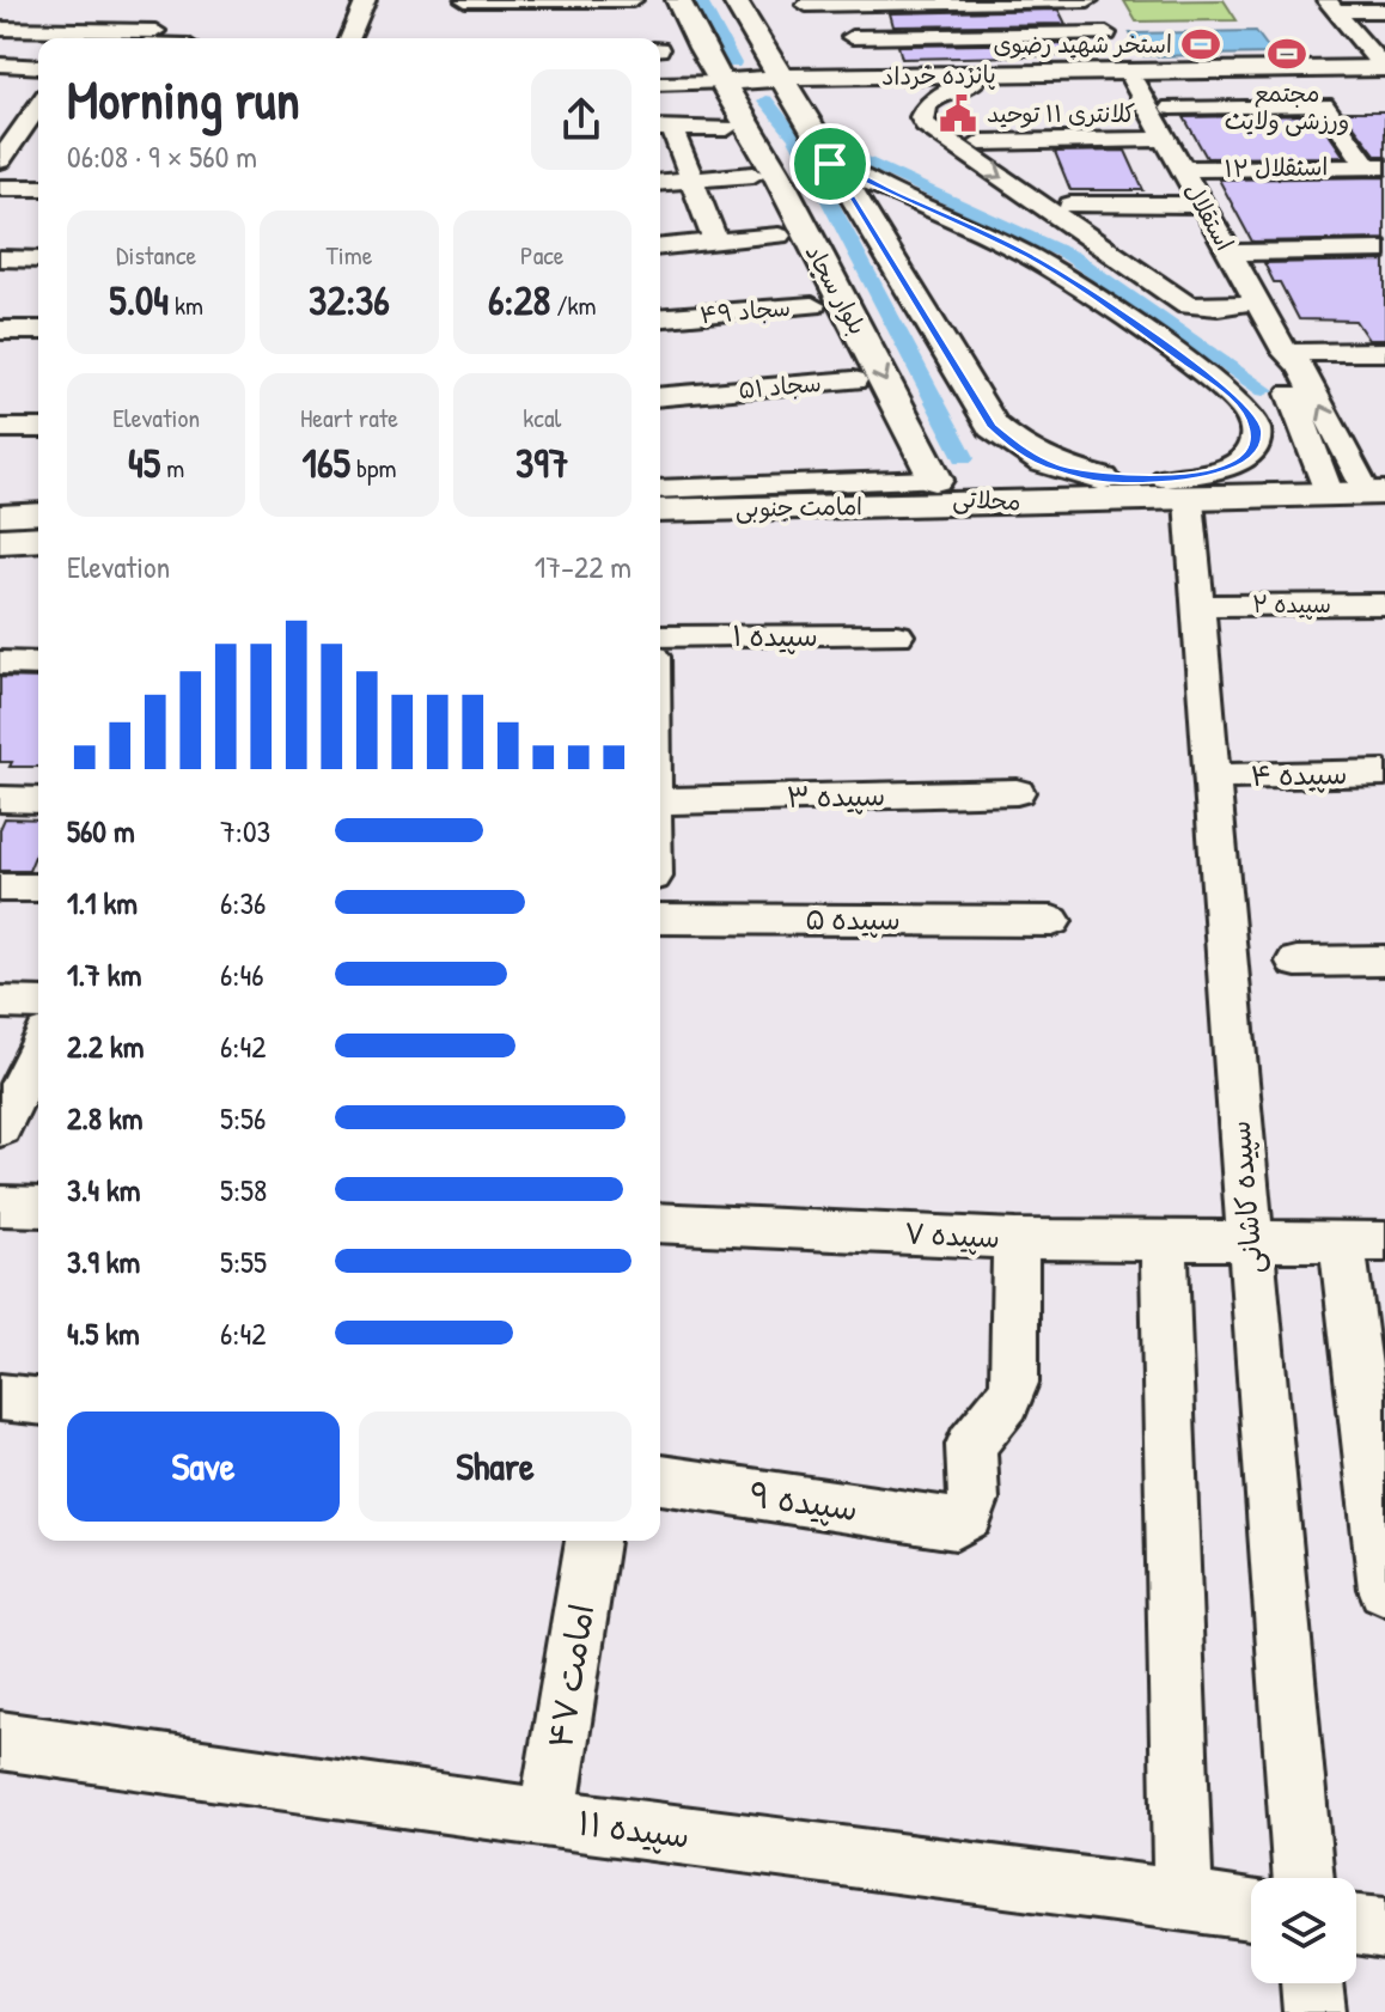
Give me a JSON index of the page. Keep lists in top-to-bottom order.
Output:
{
  "streets": {
    "main road": [
      "پانزده خرداد",
      "بلوار سجاد",
      "محلاتی",
      "امامت جنوبی"
    ],
    "street": [
      "استقلال ۱۲",
      "استقلال",
      "سجاد ۴۹",
      "سجاد ۵۱",
      "سپیده ۲",
      "سپیده ۱",
      "سپیده ۴",
      "سپیده ۳",
      "سپیده ۵",
      "سپیده کاشانی",
      "سپیده ۷",
      "سپیده ۹",
      "امامت ۴۷",
      "سپیده ۱۱"
    ]
  },
  "crossings": [
    ["پانزده خرداد", "استقلال"],
    ["پانزده خرداد", "بلوار سجاد"],
    ["استقلال ۱۲", "استقلال"],
    ["بلوار سجاد", "محلاتی"],
    ["بلوار سجاد", "امامت جنوبی"],
    ["محلاتی", "امامت جنوبی"],
    ["محلاتی", "سپیده کاشانی"],
    ["سپیده ۲", "سپیده کاشانی"],
    ["سپیده ۴", "سپیده کاشانی"],
    ["سپیده کاشانی", "سپیده ۷"],
    ["سپیده ۷", "سپیده ۹"],
    ["امامت ۴۷", "سپیده ۱۱"]
  ],
  "places": {
    "sports": ["استخر شهید رضوی", "مجتمع ورزشی ولایت"],
    "public building": ["کلانتری ۱۱ توحید"]
  },
  "page": {
    "heading": ["Morning run", "06:08 · 9 × 560 m"],
    "stats": [
      ["Distance", "5.04 km"],
      ["Time", "32:36"],
      ["Pace", "6:28 /km"],
      ["Elevation", "45 m"],
      ["Heart rate", "165 bpm"],
      ["kcal", "397"]
    ],
    "chart": ["Elevation", "17–22 m"],
    "list": [
      {
        "name": "560 m",
        "note": "7:03"
      },
      {
        "name": "1.1 km",
        "note": "6:36"
      },
      {
        "name": "1.7 km",
        "note": "6:46"
      },
      {
        "name": "2.2 km",
        "note": "6:42"
      },
      {
        "name": "2.8 km",
        "note": "5:56"
      },
      {
        "name": "3.4 km",
        "note": "5:58"
      },
      {
        "name": "3.9 km",
        "note": "5:55"
      },
      {
        "name": "4.5 km",
        "note": "6:42"
      }
    ],
    "buttons": ["Save", "Share"]
  }
}
